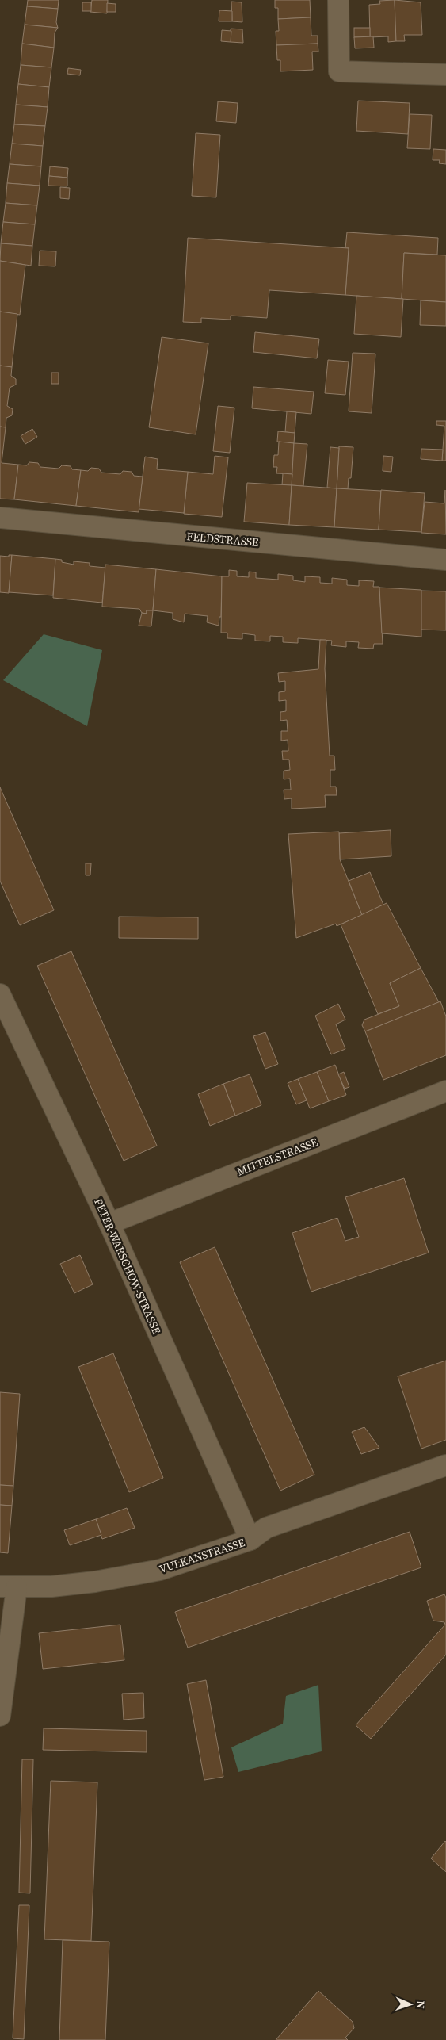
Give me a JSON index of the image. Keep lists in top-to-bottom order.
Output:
{
  "streets": {
    "street": [
      "FELDSTRASSE",
      "MITTELSTRASSE",
      "PETER-WARSCHOW-STRASSE",
      "VULKANSTRASSE"
    ]
  },
  "crossings": [
    ["MITTELSTRASSE", "PETER-WARSCHOW-STRASSE"],
    ["PETER-WARSCHOW-STRASSE", "VULKANSTRASSE"]
  ],
  "north": "right"
}
